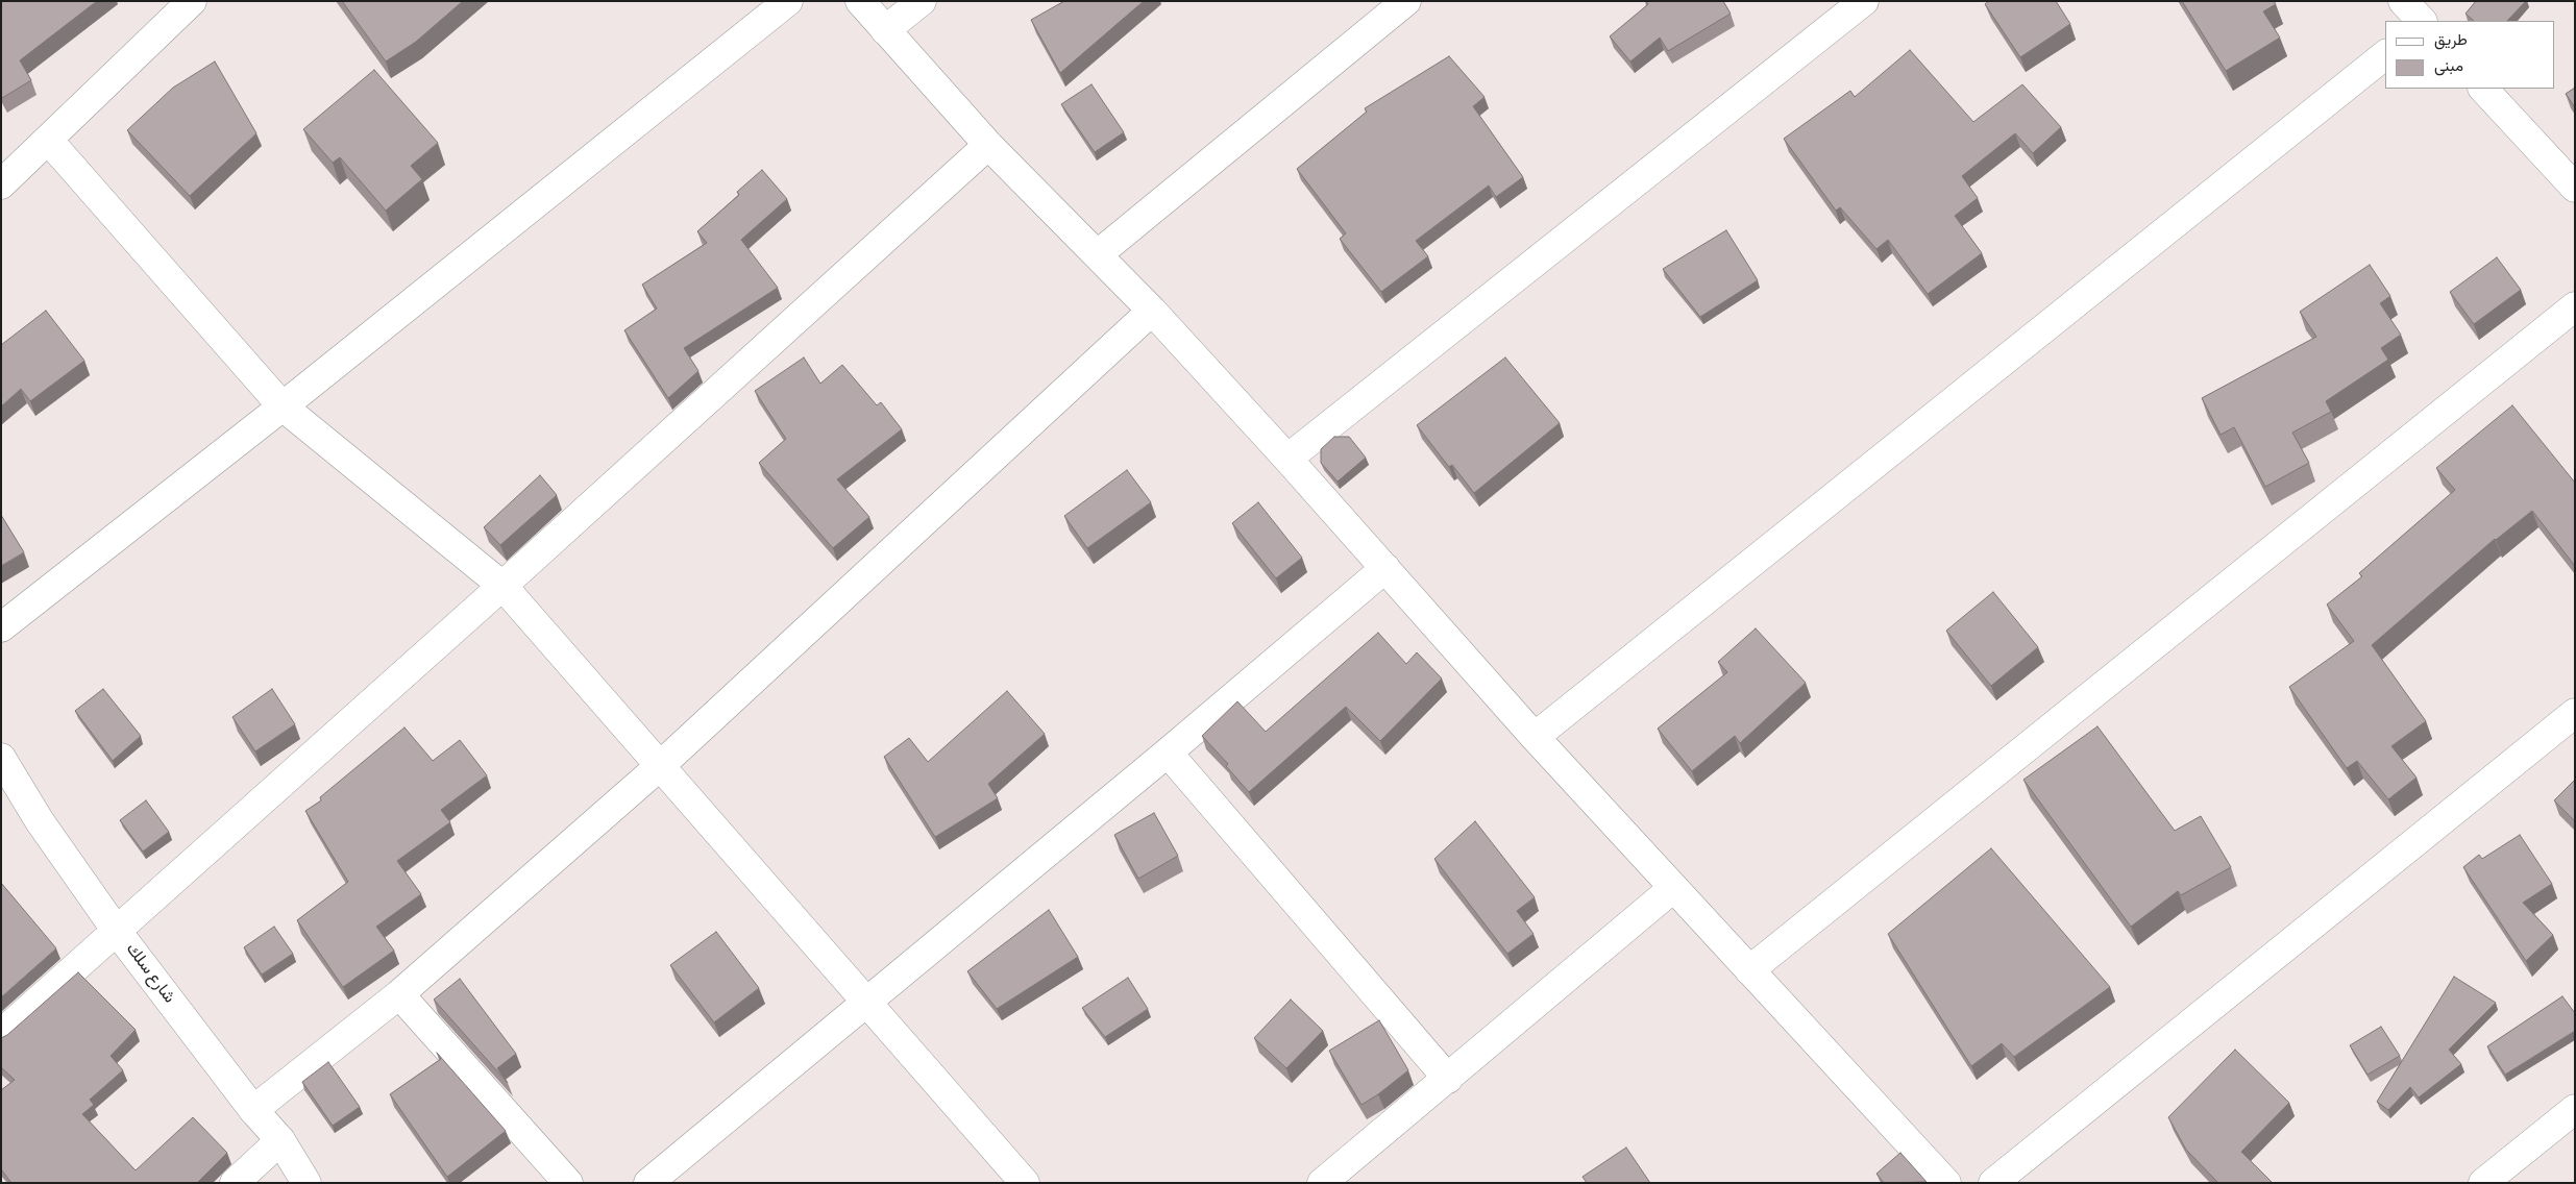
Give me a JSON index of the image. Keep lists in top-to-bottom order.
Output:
{
  "streets": {
    "street": ["شارع سلك"]
  },
  "legend": ["طريق", "مبنى"]
}
